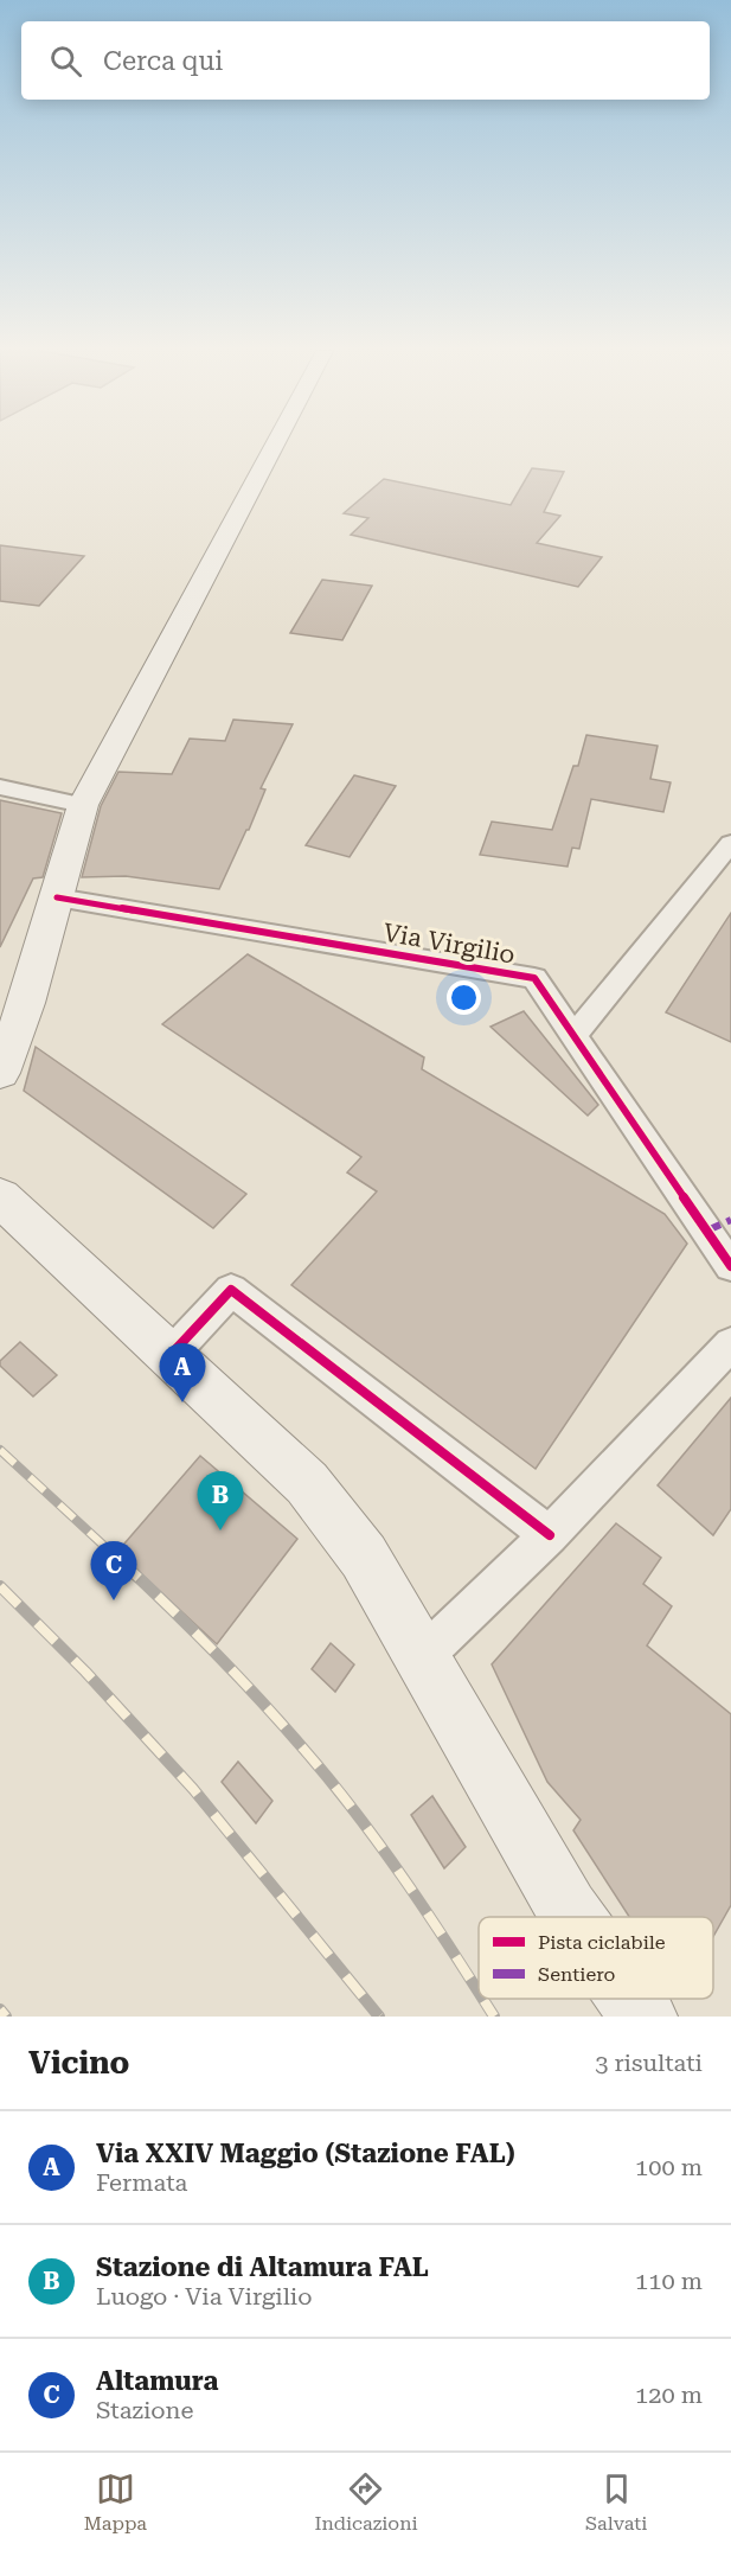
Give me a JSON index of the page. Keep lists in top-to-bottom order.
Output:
{
  "streets": {
    "street": ["Via Virgilio"]
  },
  "legend": ["Pista ciclabile", "Sentiero"],
  "page": {
    "search": "Cerca qui",
    "pins": ["A", "B", "C"],
    "heading": ["Vicino", "3 risultati"],
    "list": [
      {
        "mark": "A",
        "name": "Via XXIV Maggio (Stazione FAL)",
        "note": "Fermata",
        "value": "100 m"
      },
      {
        "mark": "B",
        "name": "Stazione di Altamura FAL",
        "note": "Luogo · Via Virgilio",
        "value": "110 m"
      },
      {
        "mark": "C",
        "name": "Altamura",
        "note": "Stazione",
        "value": "120 m"
      }
    ],
    "nav": ["Mappa", "Indicazioni", "Salvati"]
  }
}
